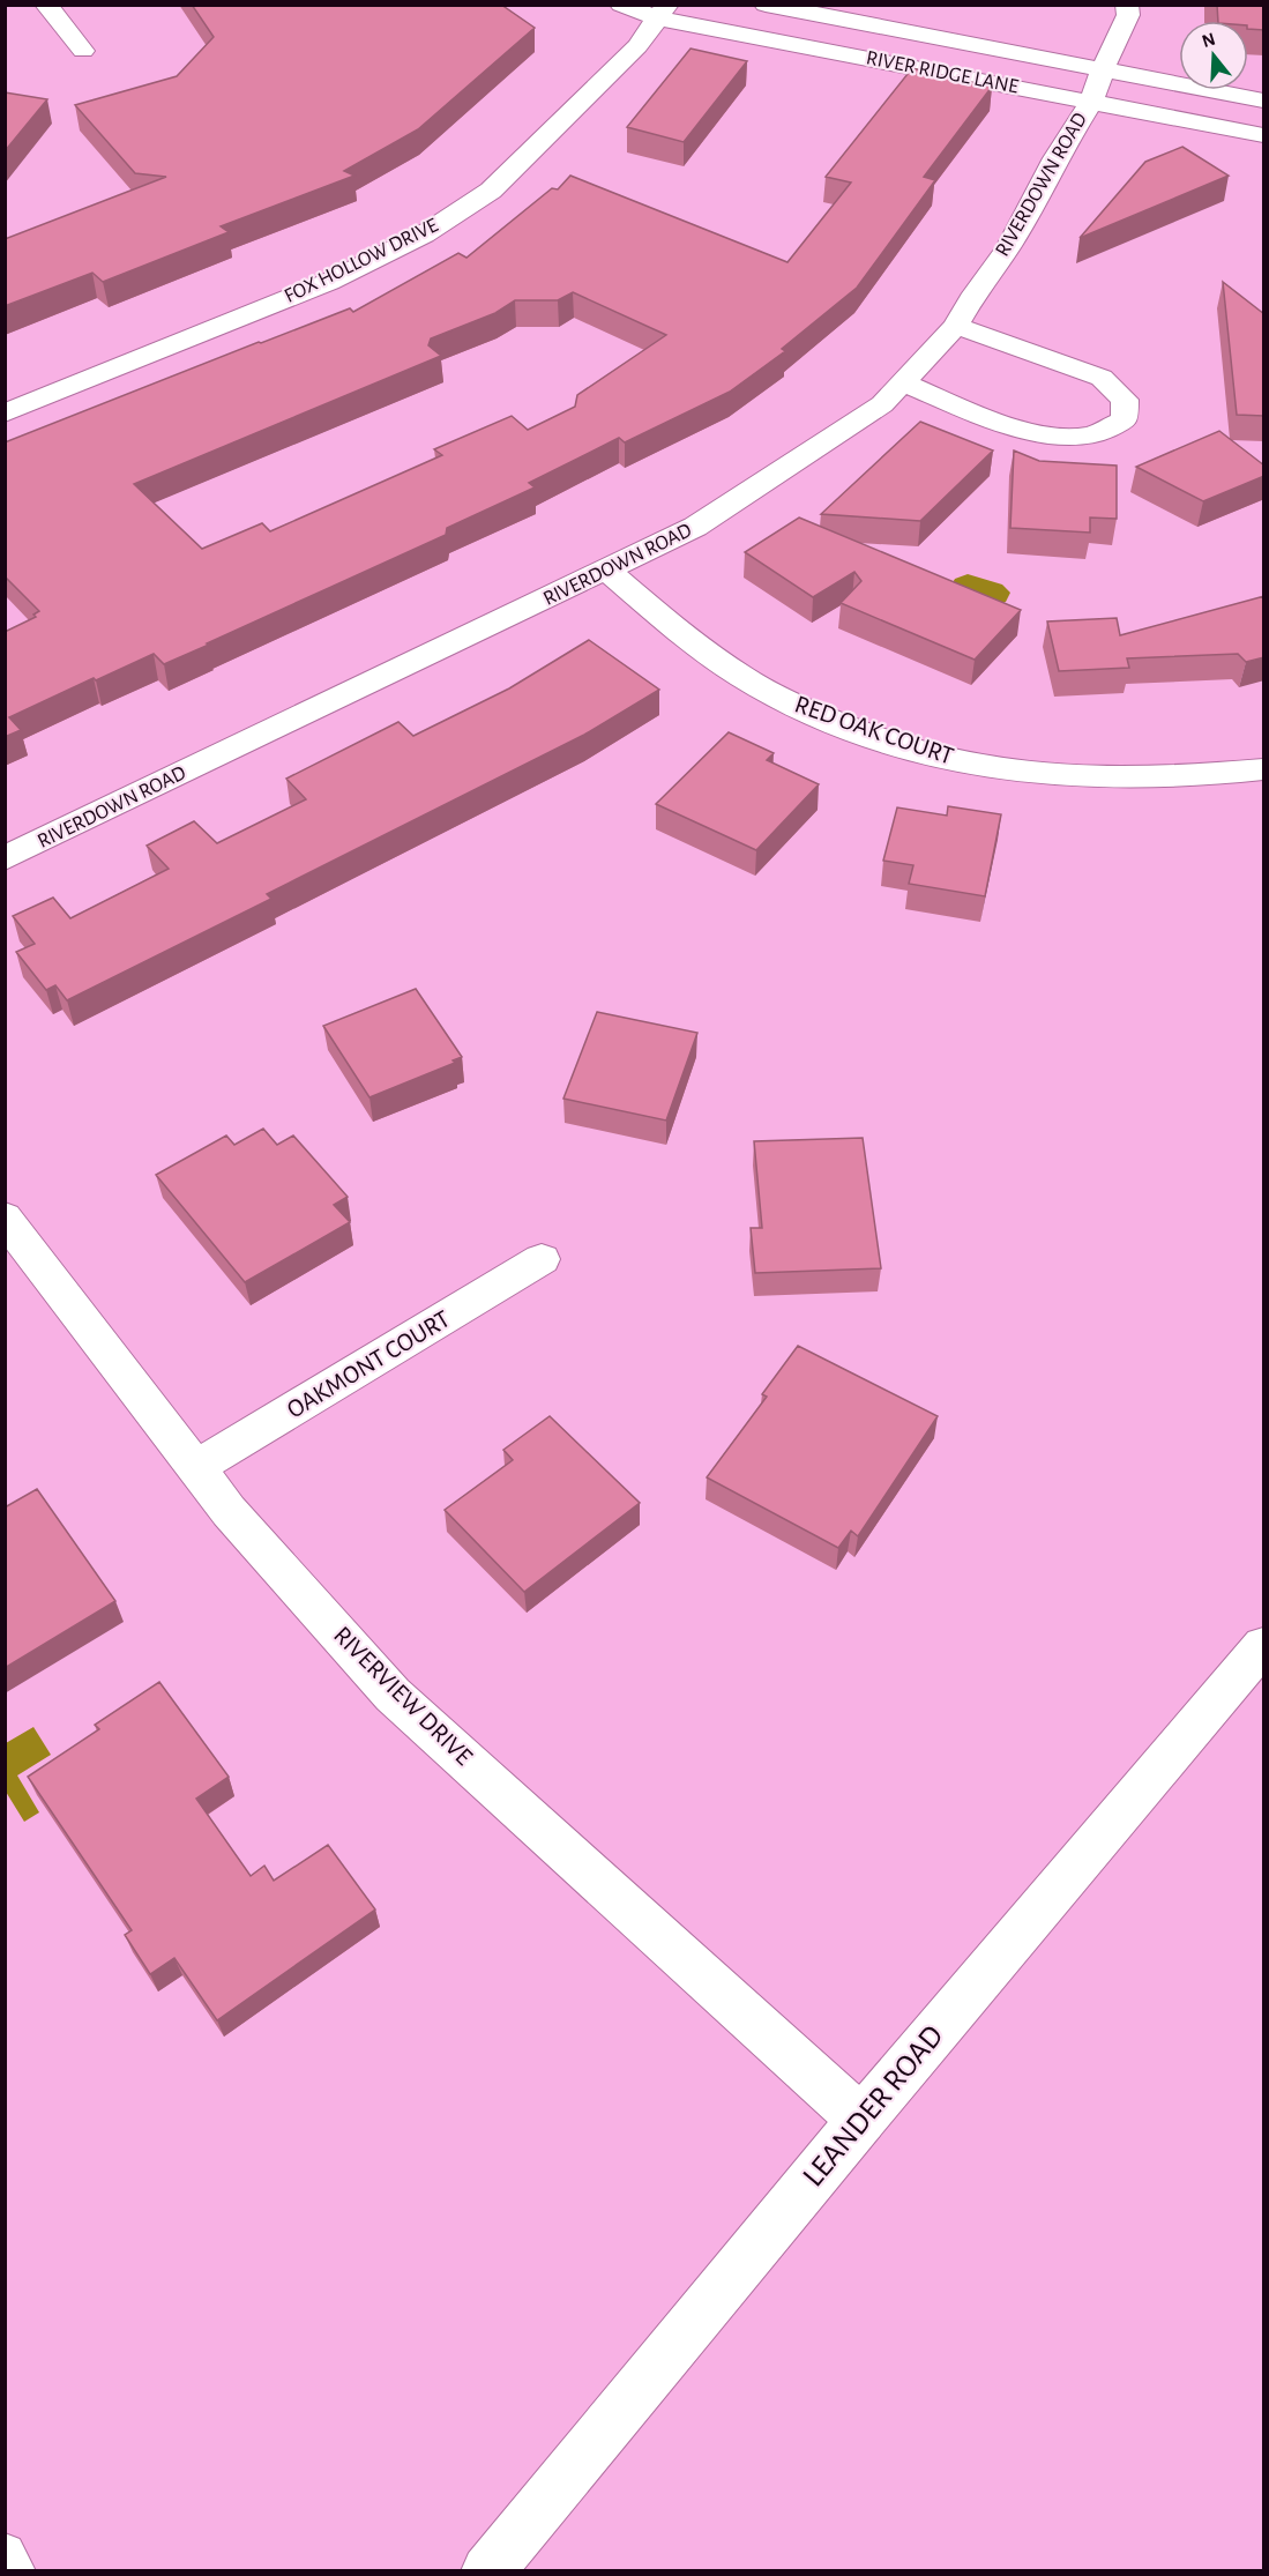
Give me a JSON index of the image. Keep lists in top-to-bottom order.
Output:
{
  "streets": {
    "street": [
      "RIVER RIDGE LANE",
      "RIVERDOWN ROAD",
      "FOX HOLLOW DRIVE",
      "RED OAK COURT",
      "OAKMONT COURT",
      "RIVERVIEW DRIVE",
      "LEANDER ROAD"
    ]
  },
  "crossings": [
    ["RIVER RIDGE LANE", "RIVERDOWN ROAD"],
    ["RIVER RIDGE LANE", "FOX HOLLOW DRIVE"],
    ["RIVERDOWN ROAD", "RED OAK COURT"],
    ["OAKMONT COURT", "RIVERVIEW DRIVE"],
    ["RIVERVIEW DRIVE", "LEANDER ROAD"]
  ],
  "north": "top"
}
